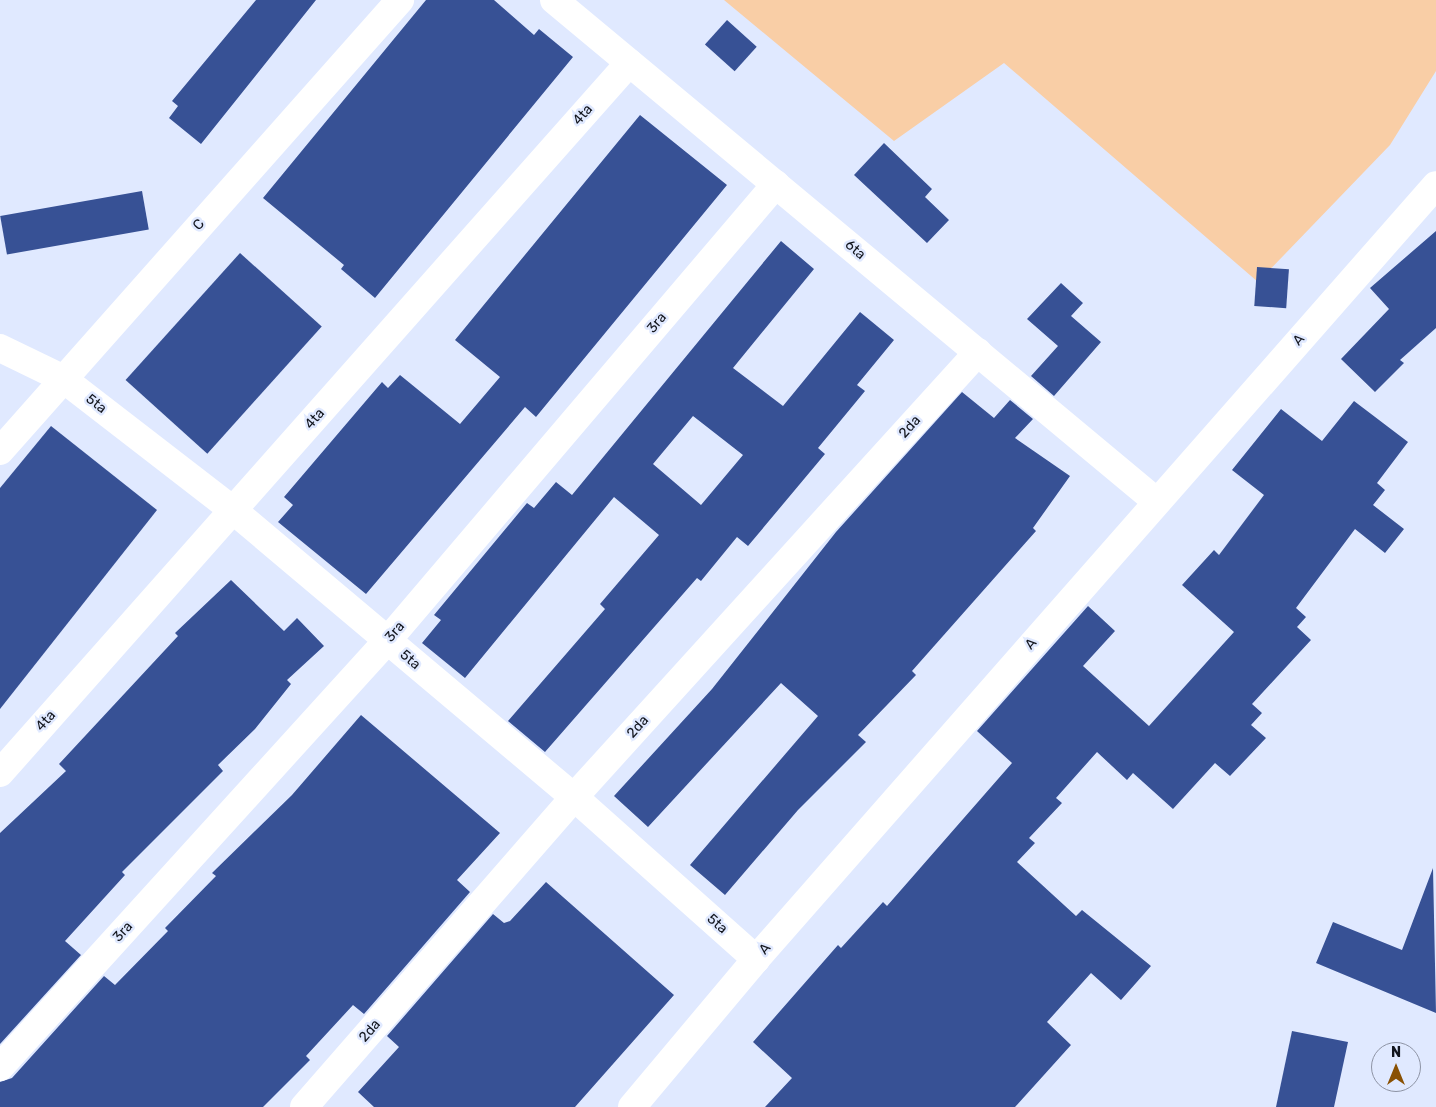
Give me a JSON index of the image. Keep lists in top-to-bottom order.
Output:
{
  "streets": {
    "street": [
      "4ta",
      "C",
      "6ta",
      "3ra",
      "A",
      "5ta",
      "2da"
    ]
  },
  "crossings": [
    ["4ta", "6ta"],
    ["4ta", "5ta"],
    ["C", "5ta"],
    ["6ta", "3ra"],
    ["6ta", "A"],
    ["6ta", "2da"],
    ["3ra", "5ta"],
    ["A", "5ta"],
    ["5ta", "2da"]
  ],
  "north": "top"
}
